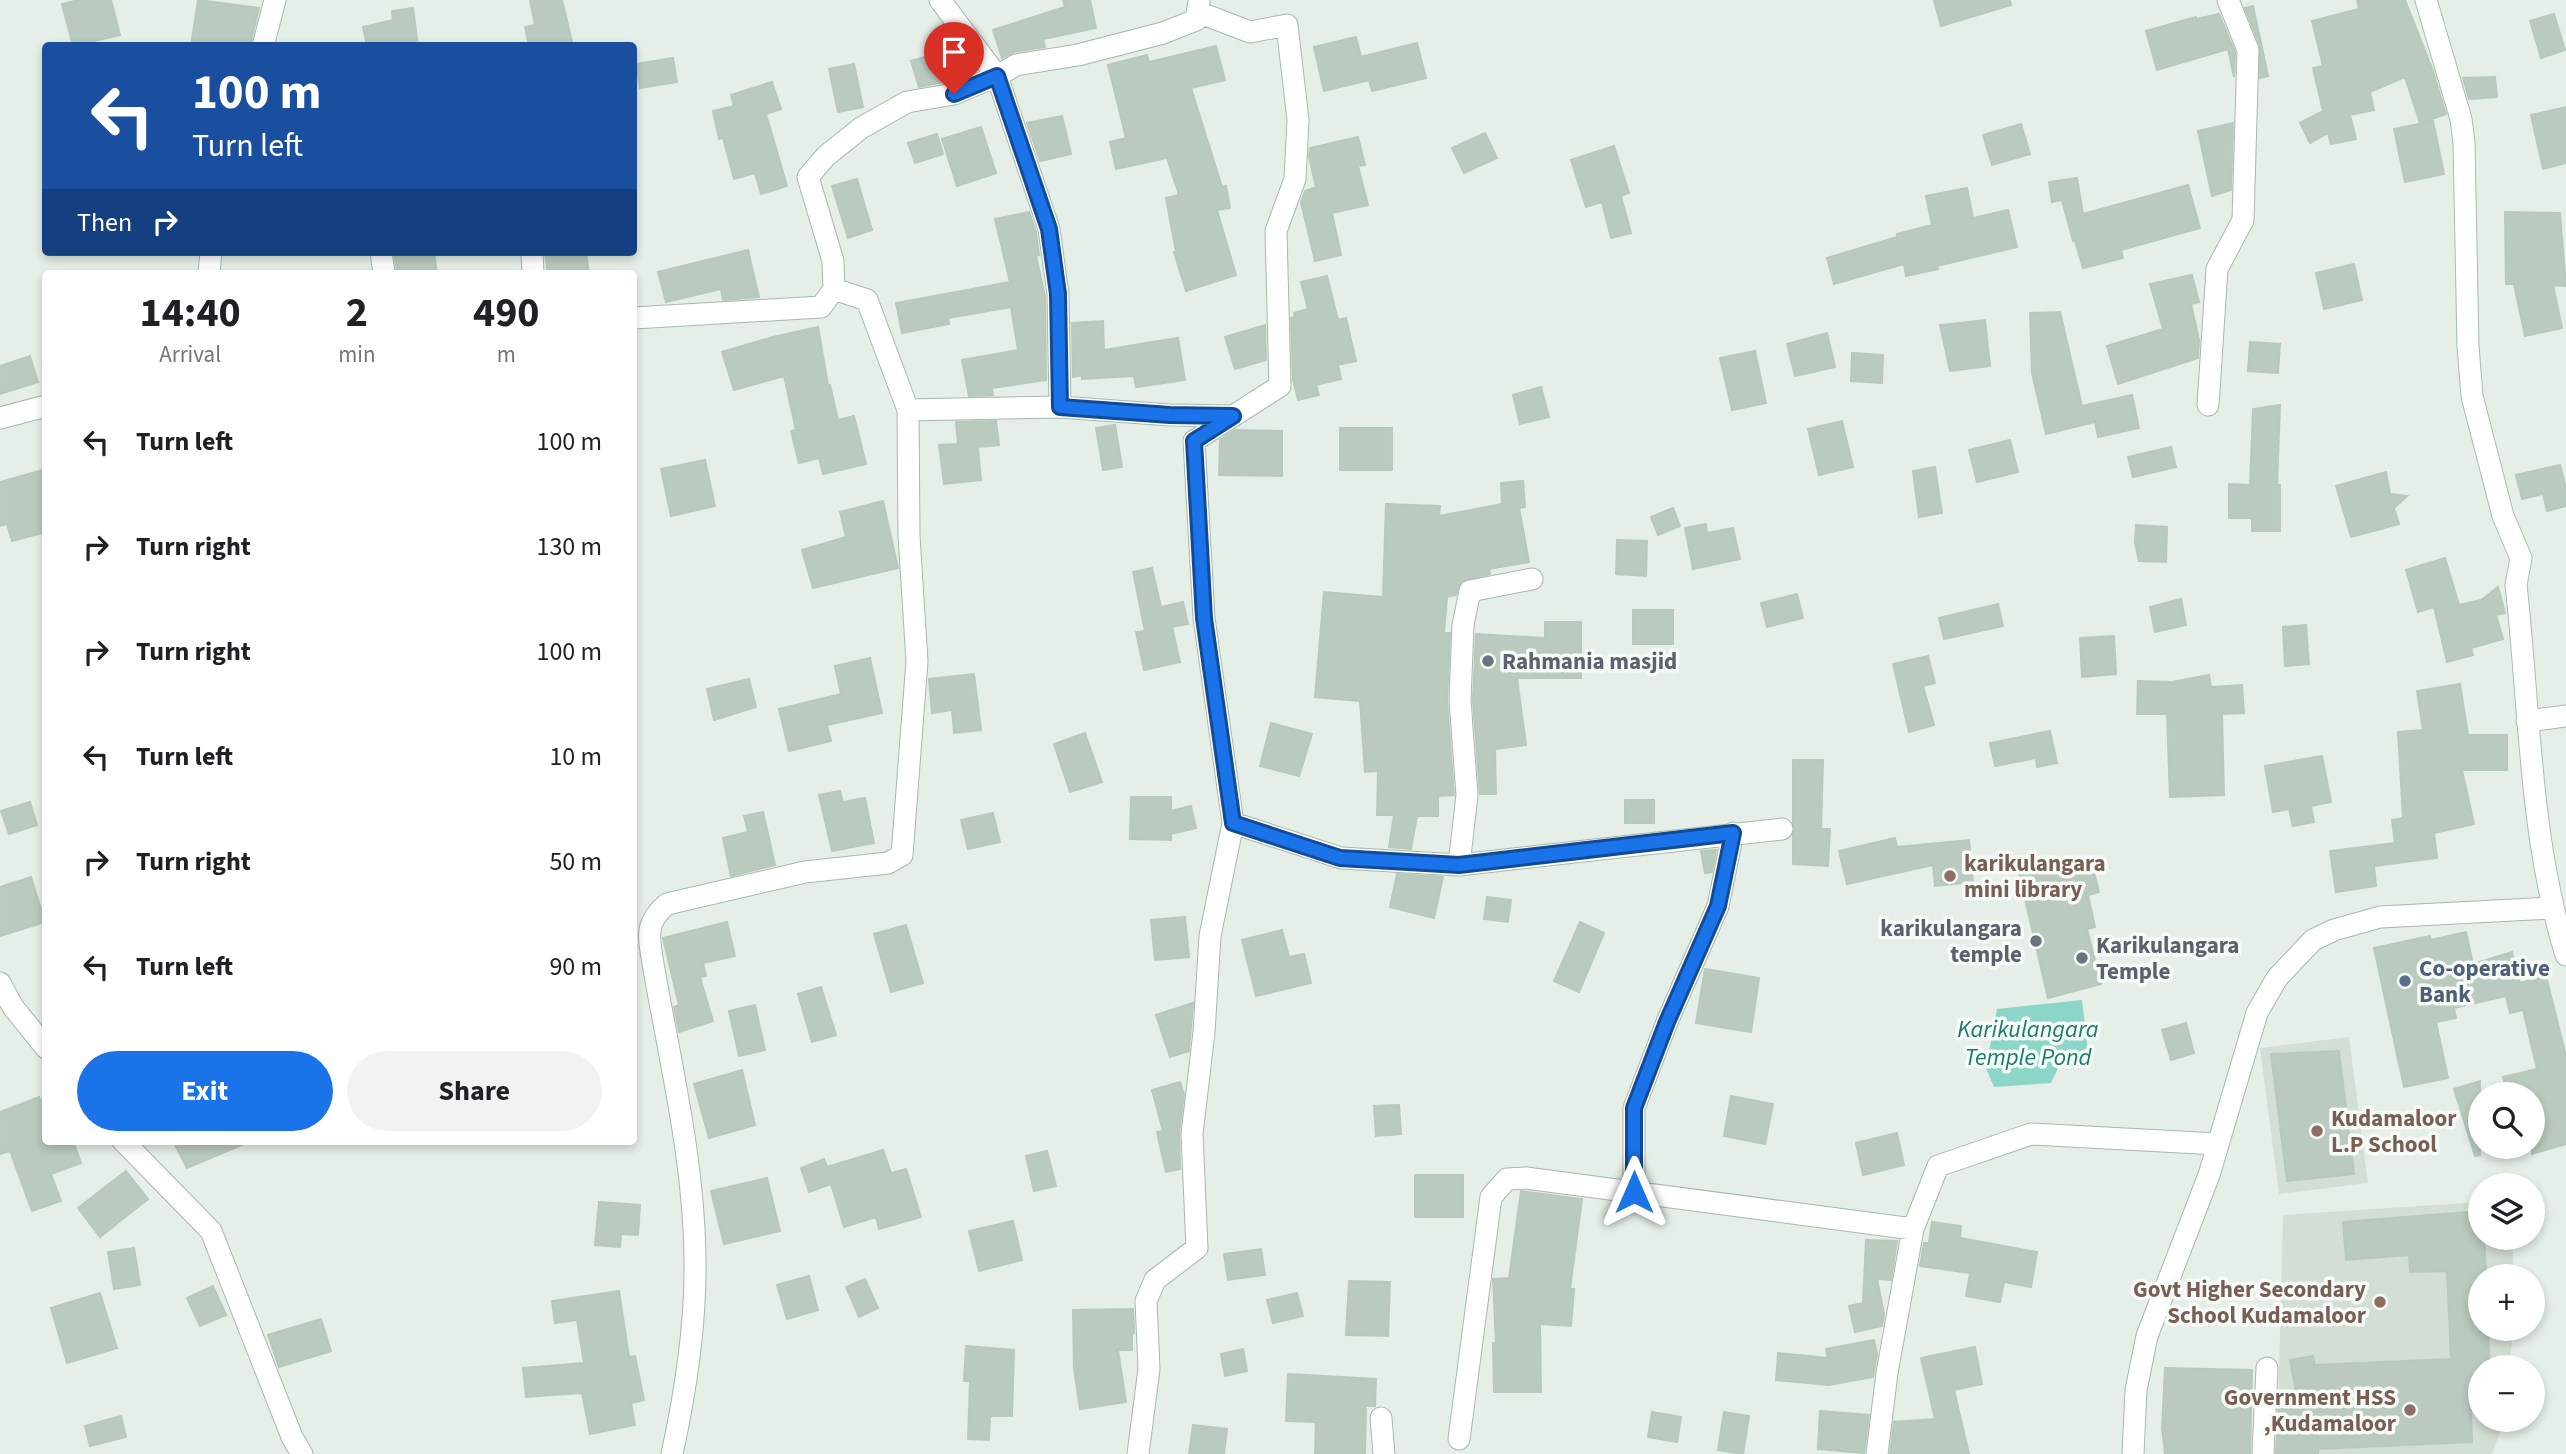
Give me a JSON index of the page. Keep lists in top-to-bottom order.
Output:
{
  "water": ["Karikulangara Temple Pond"],
  "places": [
    "Rahmania masjid",
    "karikulangara mini library",
    "karikulangara temple",
    "Karikulangara Temple",
    "Co-operative Bank",
    "Kudamaloor L.P School",
    "Govt Higher Secondary School Kudamaloor",
    "Government HSS ,Kudamaloor"
  ],
  "page": {
    "turn": ["100 m", "Turn left"],
    "then": "Then",
    "eta": [
      "14:40",
      "Arrival",
      "2",
      "min",
      "490",
      "m"
    ],
    "list": [
      {
        "name": "Turn left",
        "value": "100 m"
      },
      {
        "name": "Turn right",
        "value": "130 m"
      },
      {
        "name": "Turn right",
        "value": "100 m"
      },
      {
        "name": "Turn left",
        "value": "10 m"
      },
      {
        "name": "Turn right",
        "value": "50 m"
      },
      {
        "name": "Turn left",
        "value": "90 m"
      }
    ],
    "buttons": ["Exit", "Share"],
    "map_buttons": ["+", "−"]
  }
}
